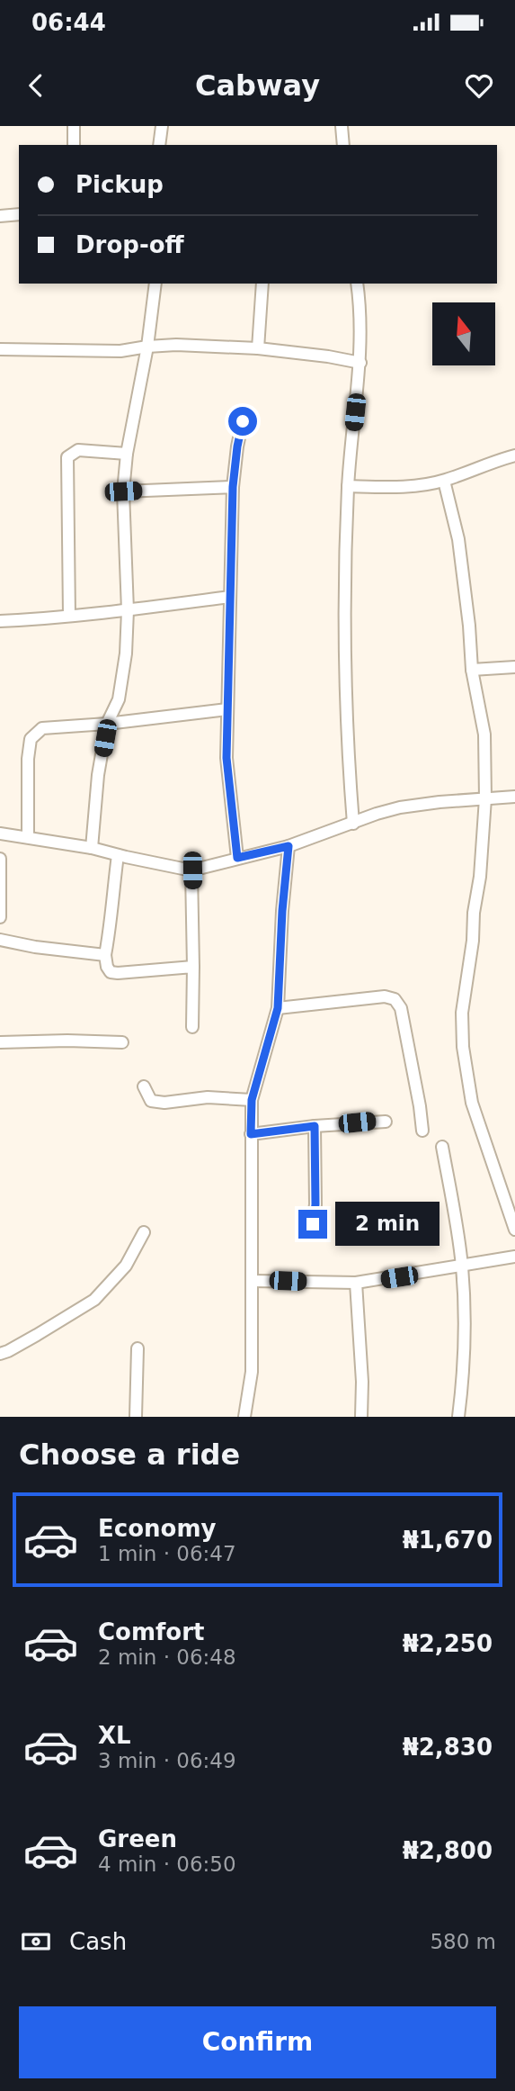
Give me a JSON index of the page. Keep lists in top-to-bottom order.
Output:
{
  "north": "top",
  "page": {
    "status": "06:44",
    "header": "Cabway",
    "banner": ["Pickup", "Drop-off"],
    "bubble": "2 min",
    "heading": "Choose a ride",
    "list": [
      {
        "name": "Economy",
        "note": "1 min · 06:47",
        "value": "₦1,670"
      },
      {
        "name": "Comfort",
        "note": "2 min · 06:48",
        "value": "₦2,250"
      },
      {
        "name": "XL",
        "note": "3 min · 06:49",
        "value": "₦2,830"
      },
      {
        "name": "Green",
        "note": "4 min · 06:50",
        "value": "₦2,800"
      }
    ],
    "pay": ["Cash", "580 m"],
    "buttons": "Confirm"
  }
}
